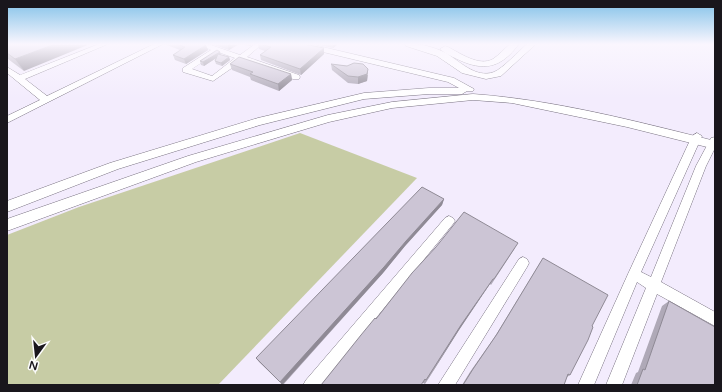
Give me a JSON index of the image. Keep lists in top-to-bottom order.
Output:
{
  "north": "bottom"
}
